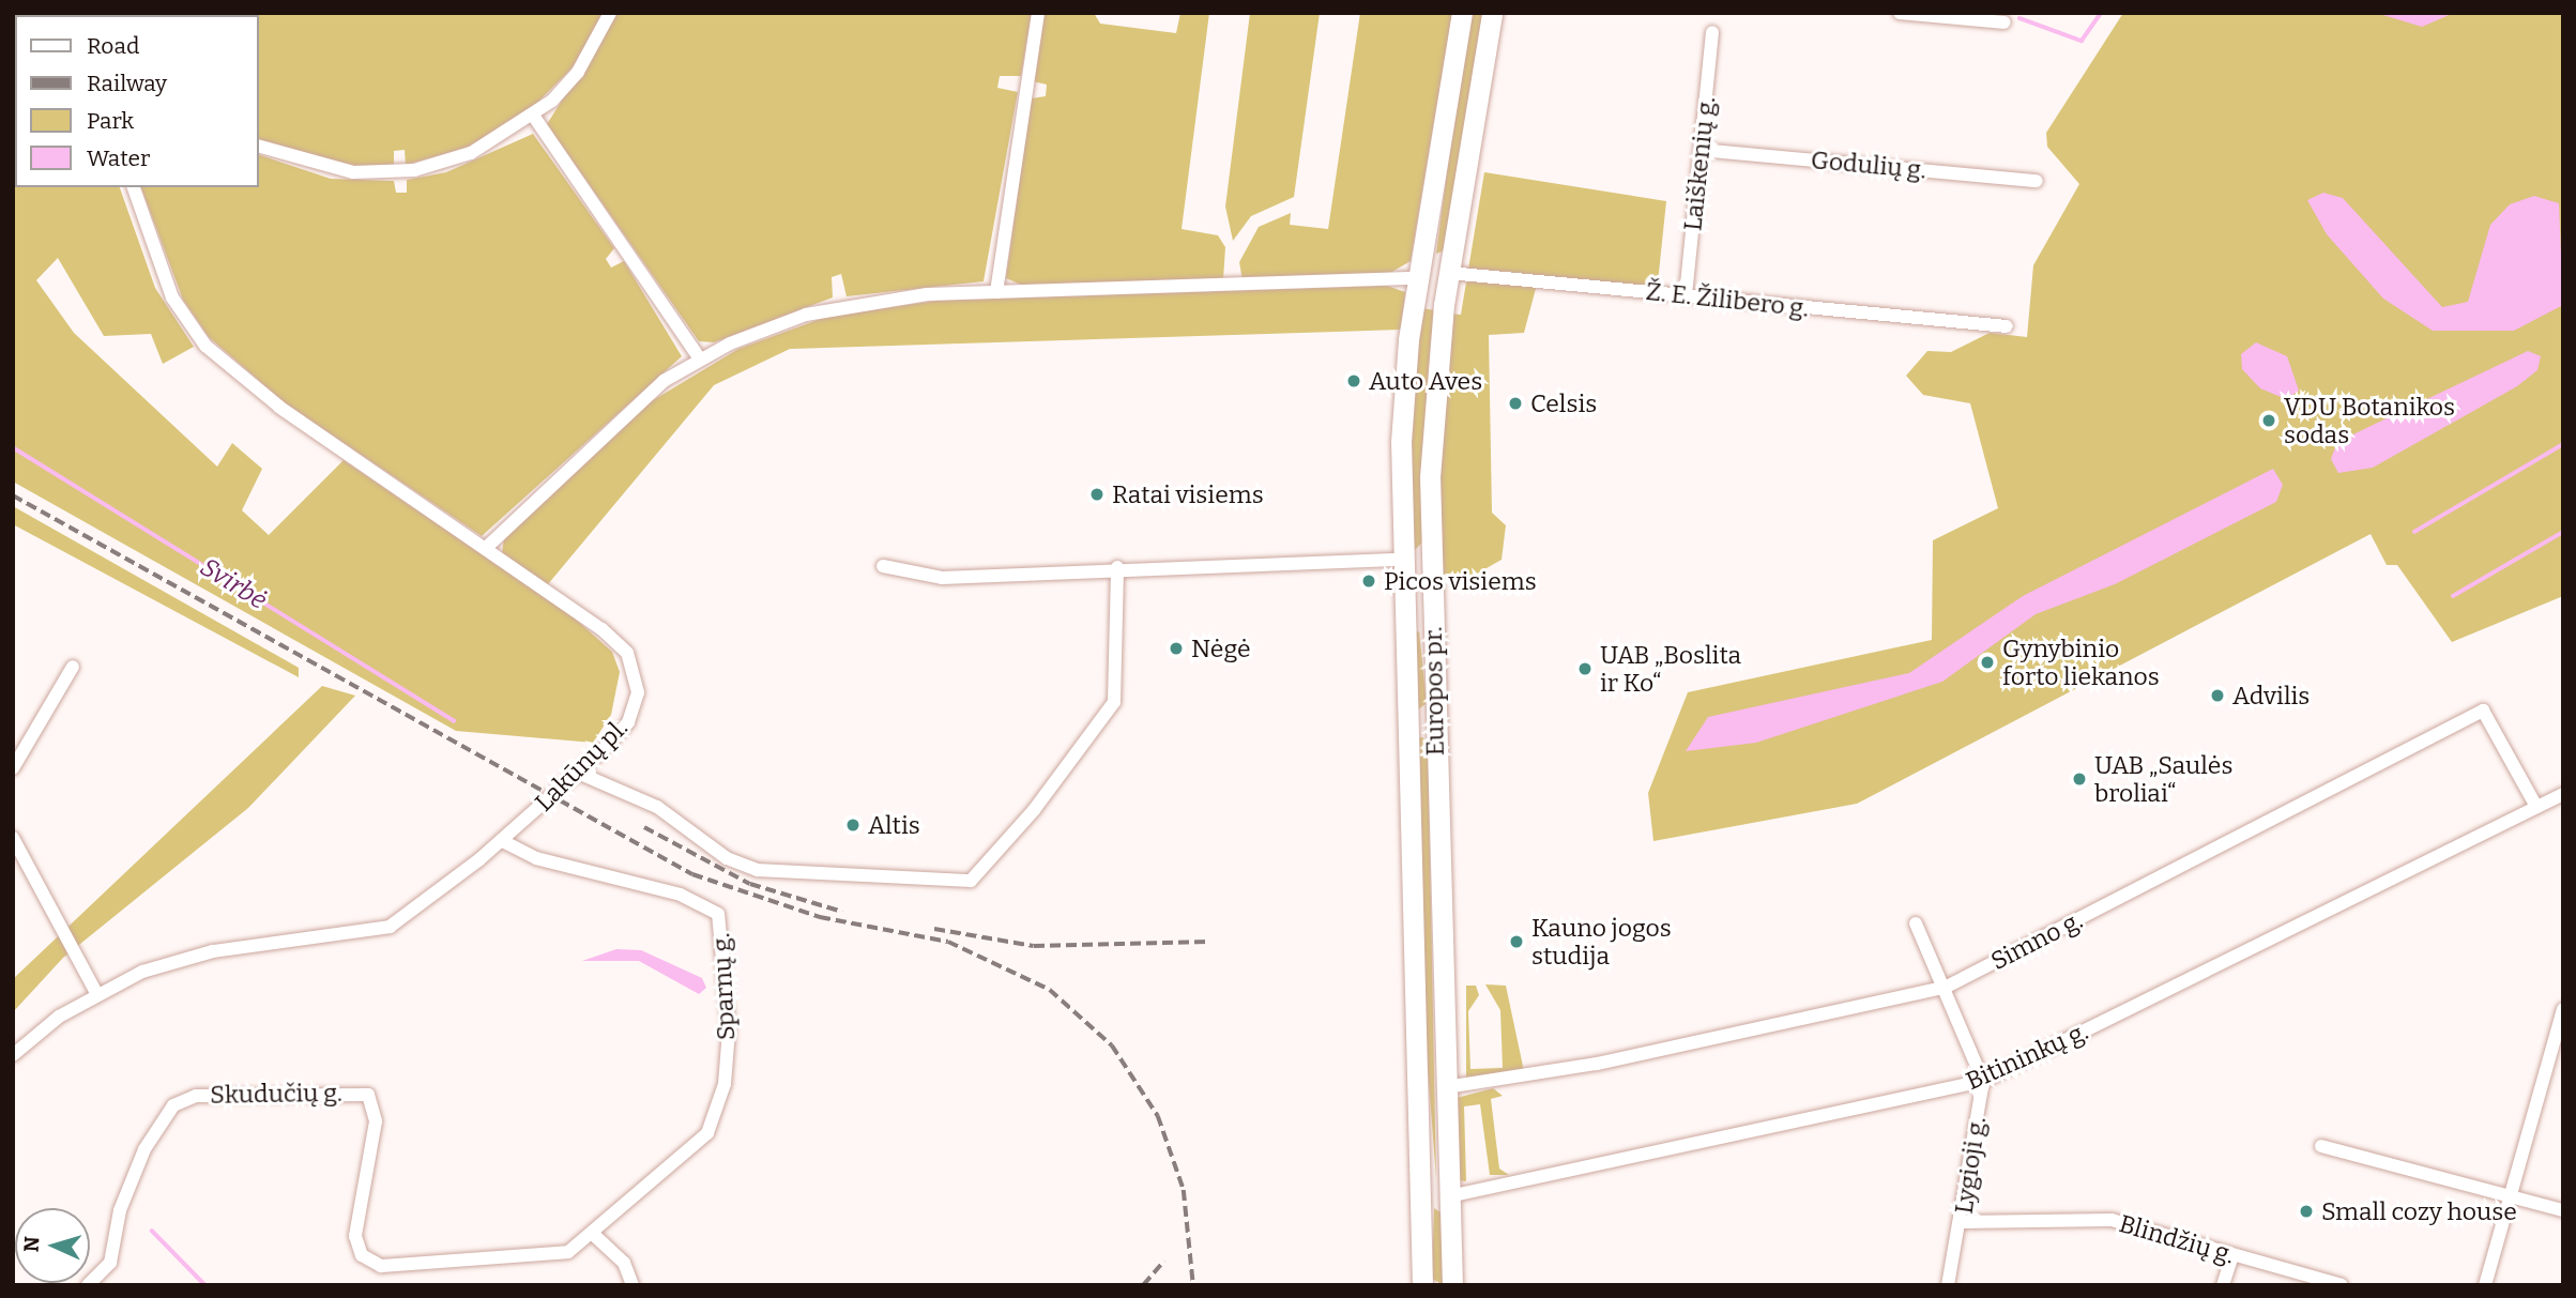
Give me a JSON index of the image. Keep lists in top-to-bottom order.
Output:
{
  "streets": {
    "main road": ["Europos pr."],
    "street": [
      "Laiškenių g.",
      "Godulių g.",
      "Ž. E. Žilibero g.",
      "Lakūnų pl.",
      "Simno g.",
      "Sparnų g.",
      "Bitininkų g.",
      "Skudučių g.",
      "Lygioji g.",
      "Blindžių g."
    ]
  },
  "crossings": [
    ["Laiškenių g.", "Godulių g."],
    ["Laiškenių g.", "Ž. E. Žilibero g."],
    ["Ž. E. Žilibero g.", "Europos pr."],
    ["Europos pr.", "Simno g."],
    ["Europos pr.", "Bitininkų g."],
    ["Lakūnų pl.", "Sparnų g."],
    ["Simno g.", "Bitininkų g."],
    ["Simno g.", "Lygioji g."],
    ["Sparnų g.", "Skudučių g."],
    ["Bitininkų g.", "Lygioji g."],
    ["Lygioji g.", "Blindžių g."]
  ],
  "water": ["Svirbė"],
  "places": [
    "Auto Aves",
    "Celsis",
    "VDU Botanikos sodas",
    "Ratai visiems",
    "Picos visiems",
    "Nėgė",
    "Gynybinio forto liekanos",
    "UAB „Boslita ir Ko“",
    "Advilis",
    "UAB „Saulės broliai“",
    "Altis",
    "Kauno jogos studija",
    "Small cozy house"
  ],
  "legend": [
    "Road",
    "Railway",
    "Park",
    "Water"
  ],
  "north": "left"
}
